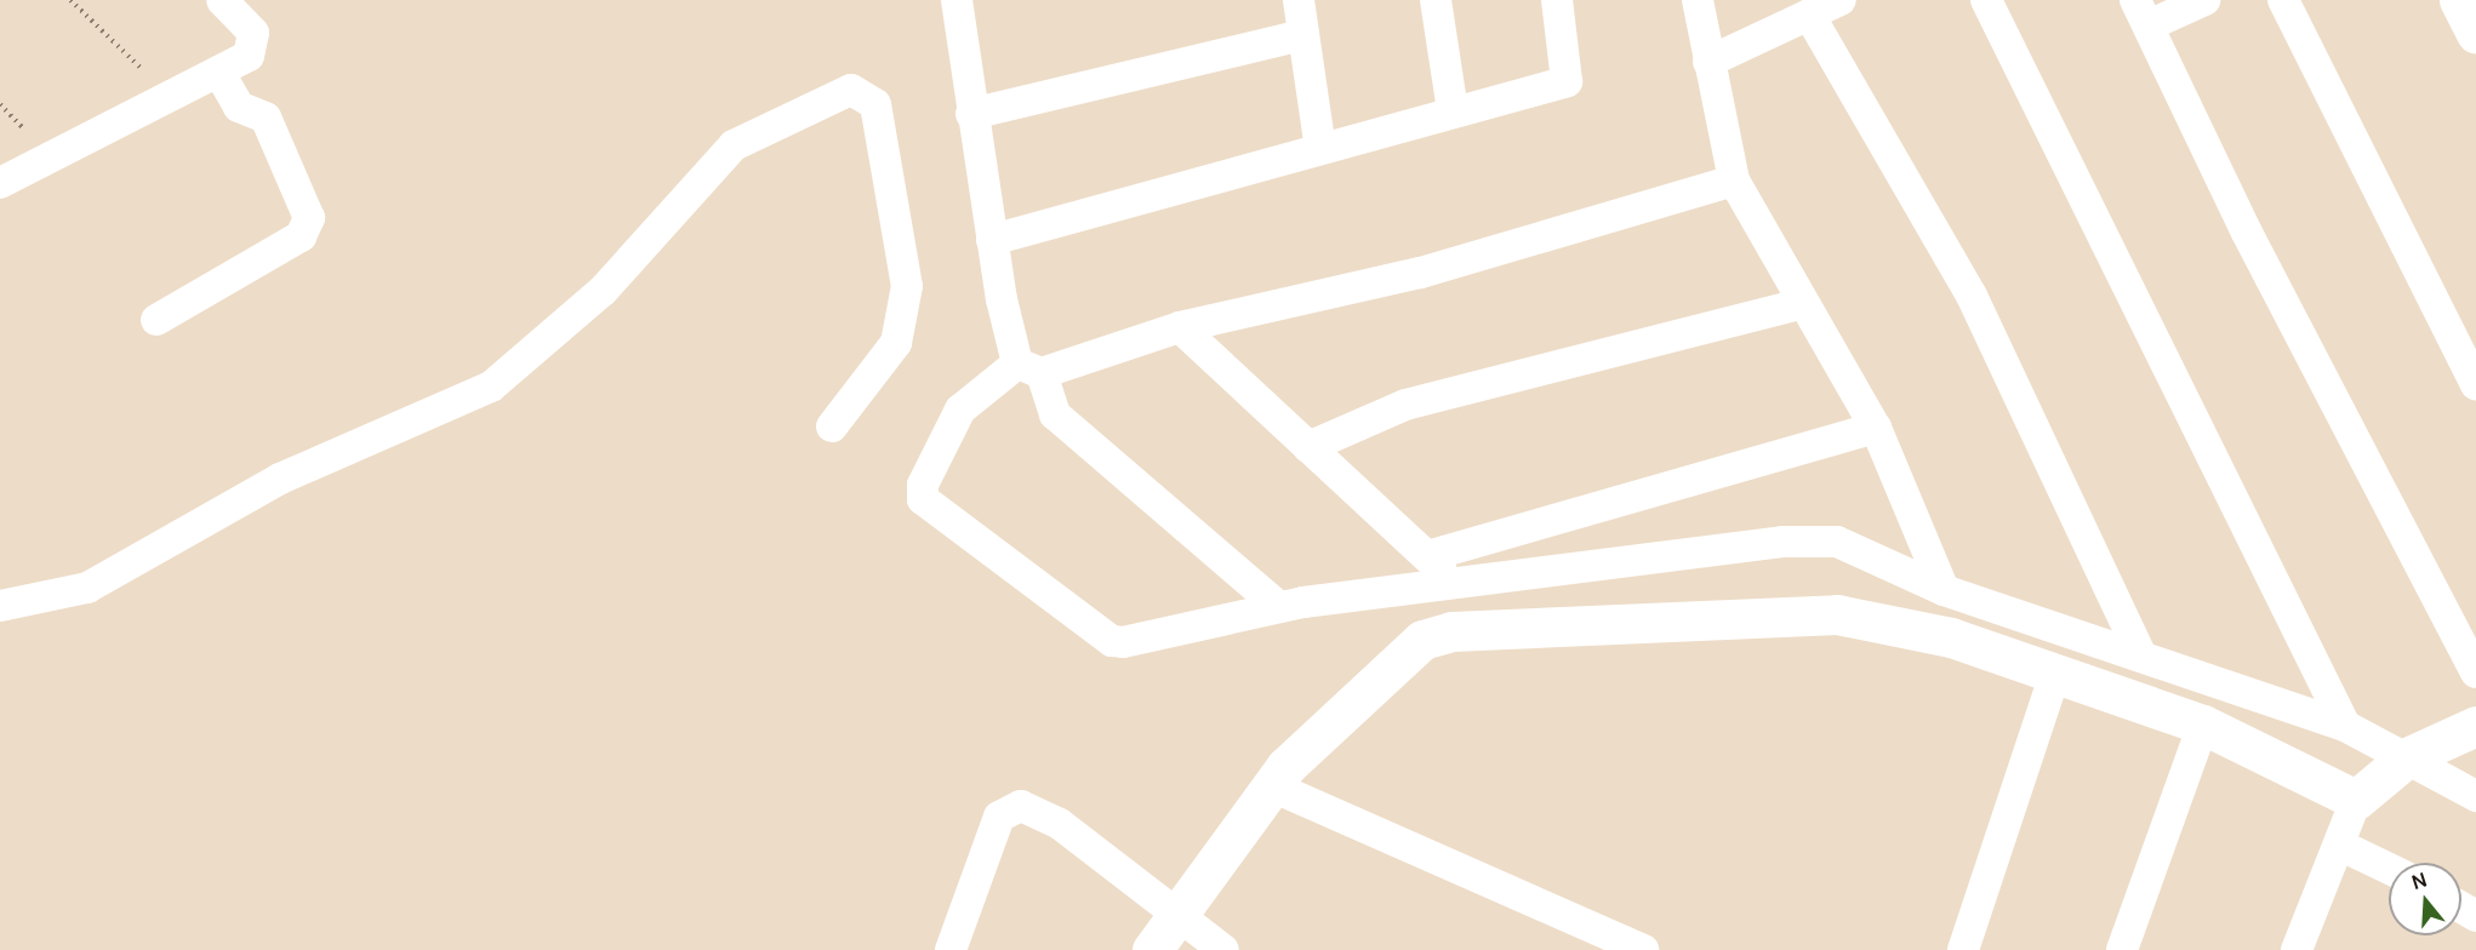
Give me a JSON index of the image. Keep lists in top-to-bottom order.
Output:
{
  "north": "top"
}
